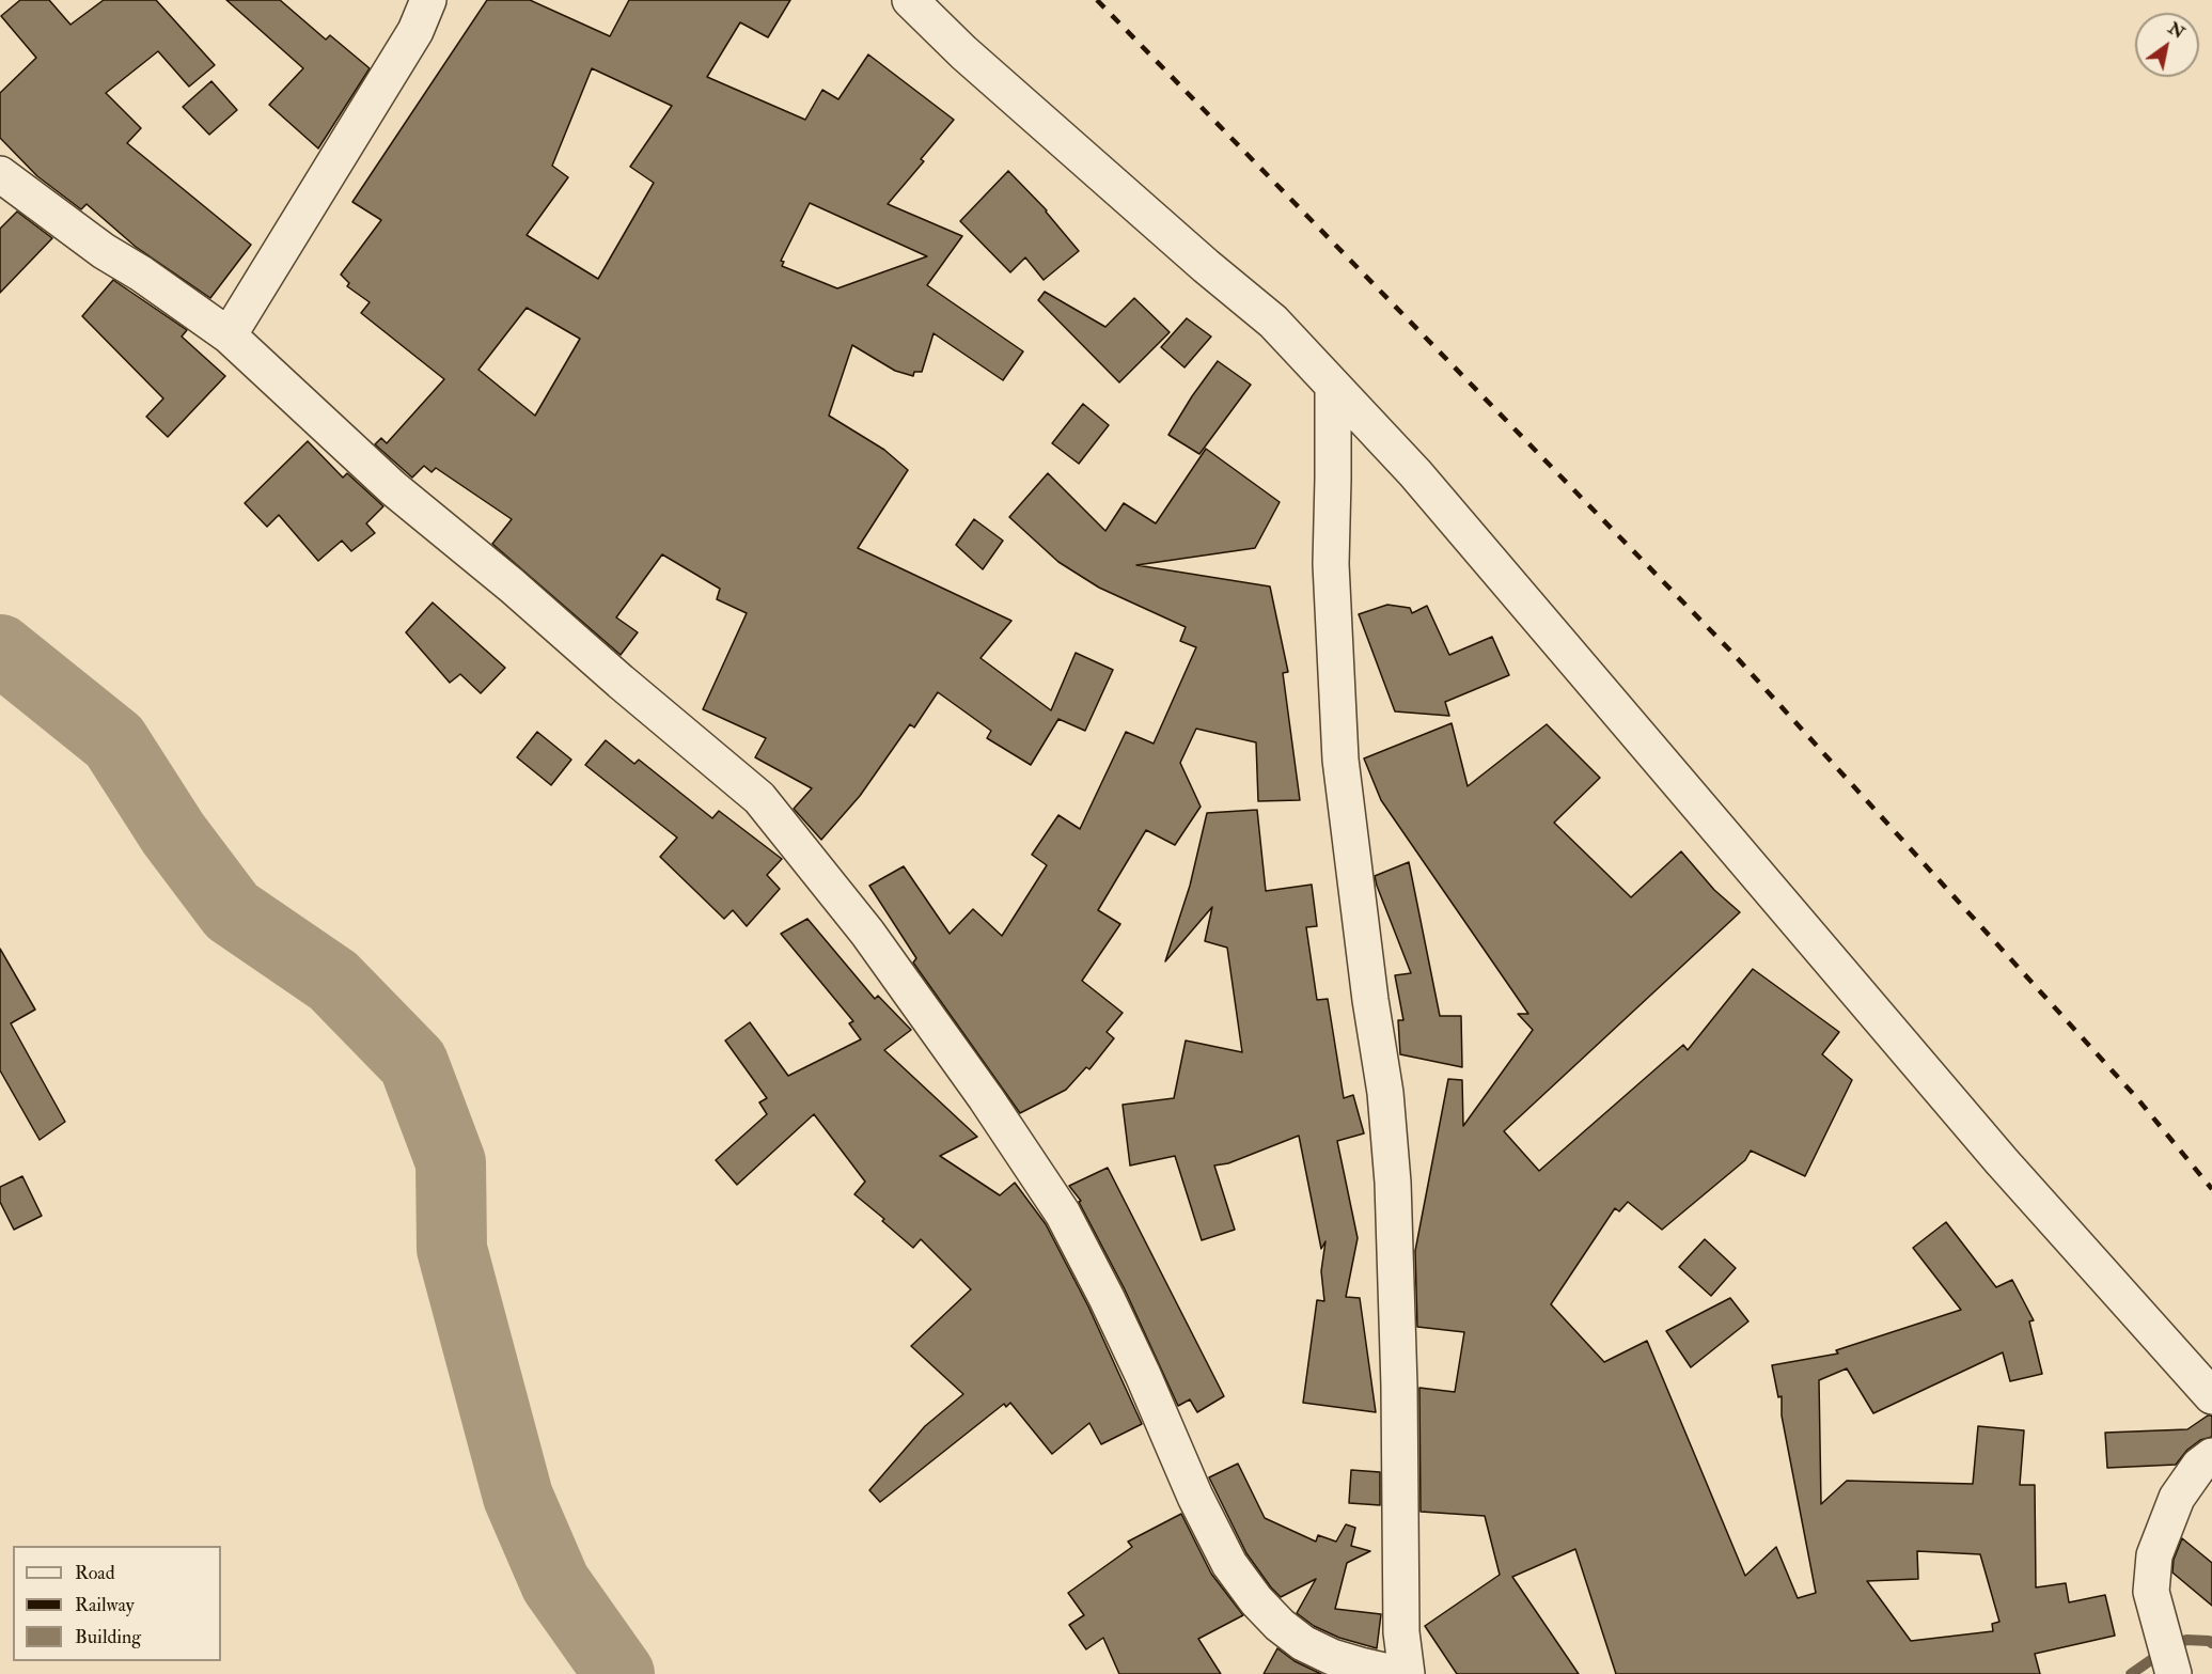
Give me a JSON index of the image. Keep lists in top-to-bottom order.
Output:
{
  "legend": ["Road", "Railway", "Building"],
  "north": "top right"
}
